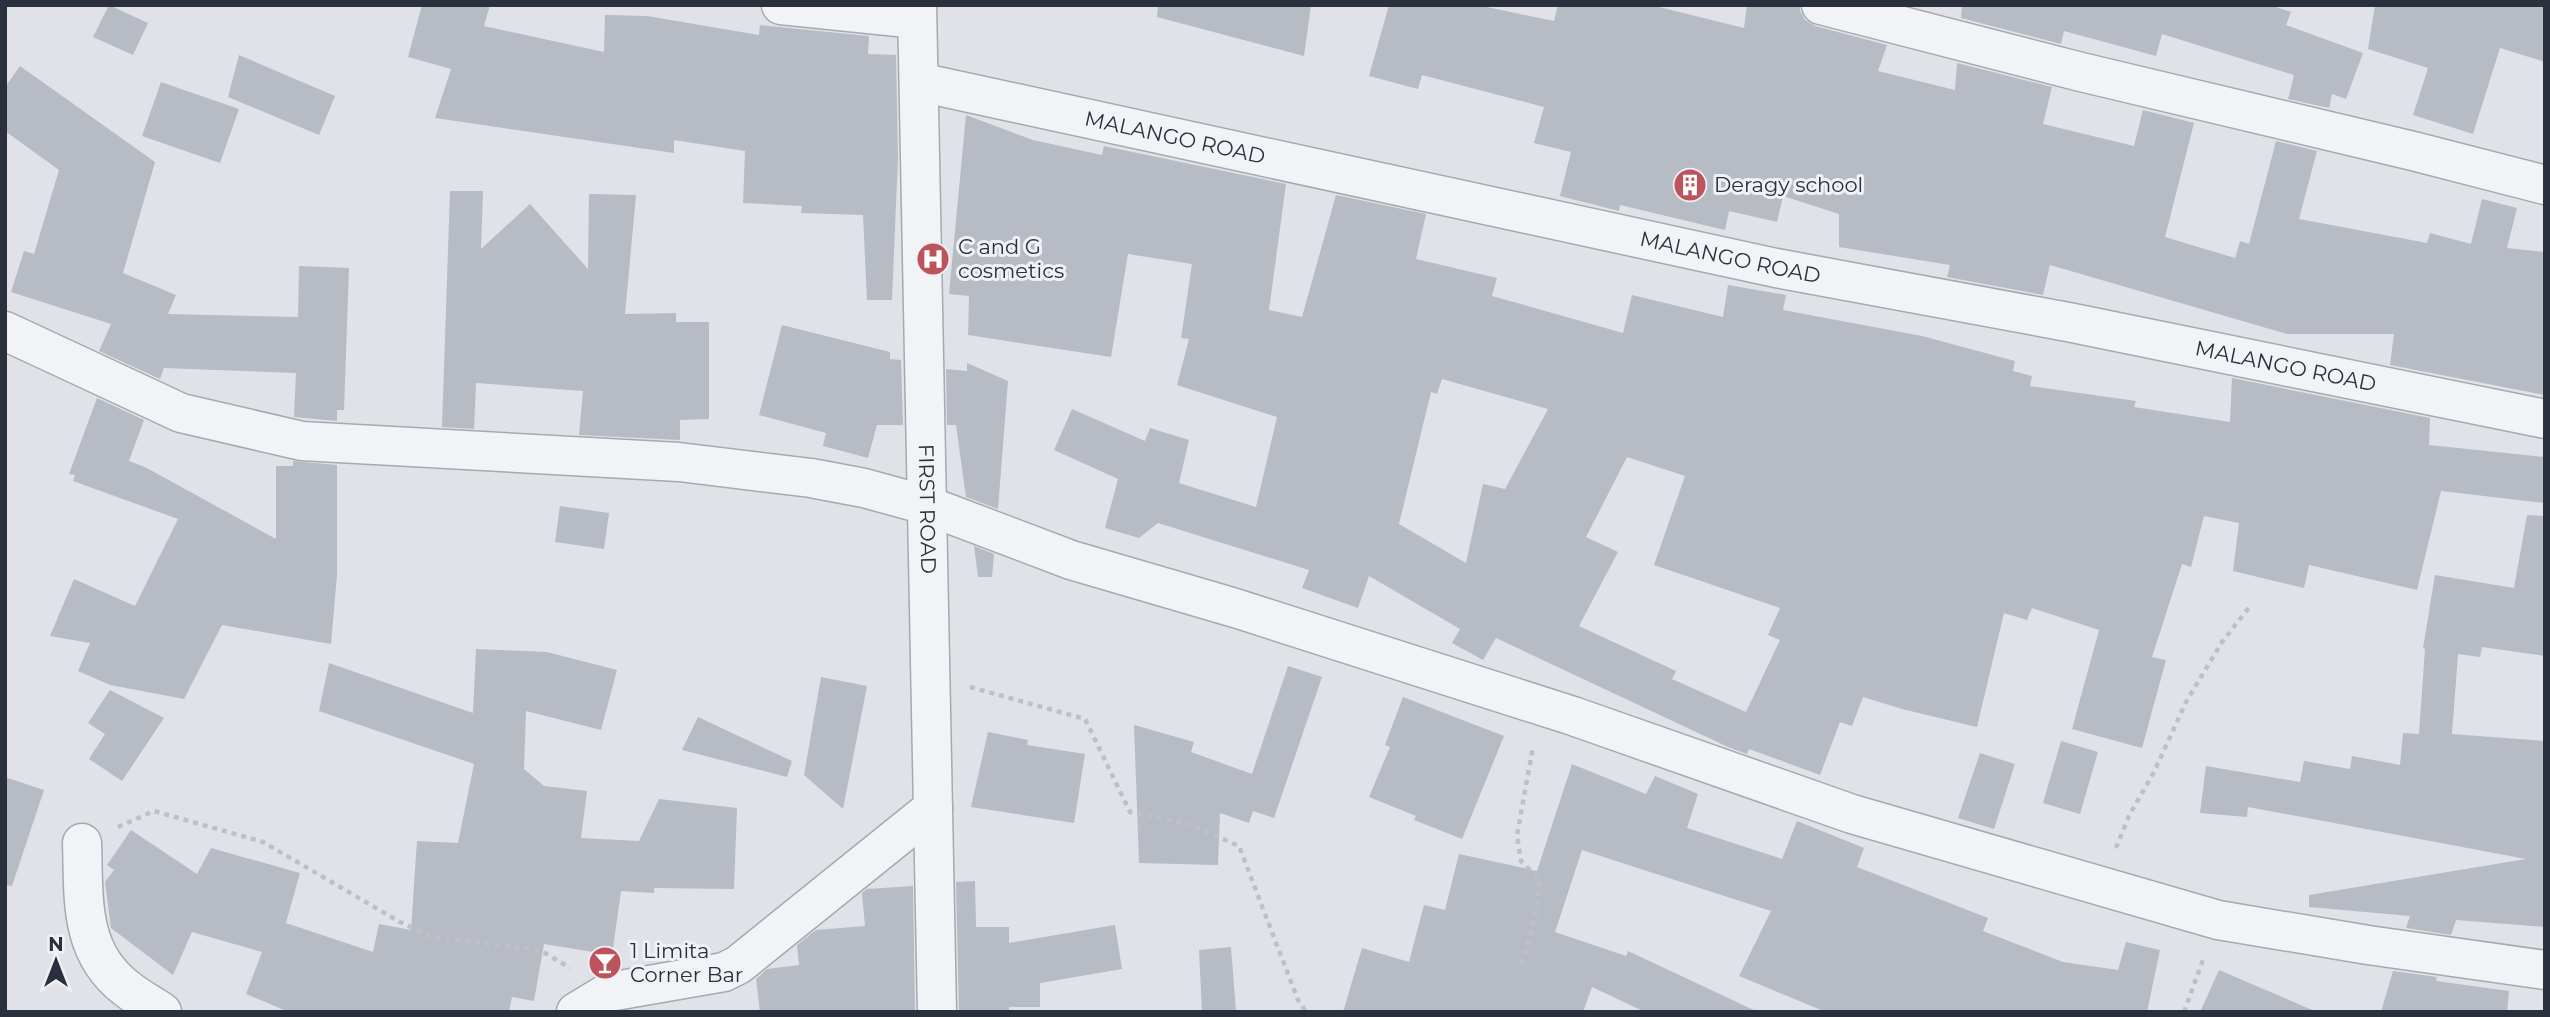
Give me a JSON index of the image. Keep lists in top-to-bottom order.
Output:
{
  "streets": {
    "street": ["MALANGO ROAD", "FIRST ROAD"]
  },
  "crossings": [
    ["MALANGO ROAD", "FIRST ROAD"]
  ],
  "places": {
    "building": ["Deragy school"],
    "hospital": ["C and G cosmetics"],
    "bar": ["1 Limita Corner Bar"]
  },
  "north": "top"
}
